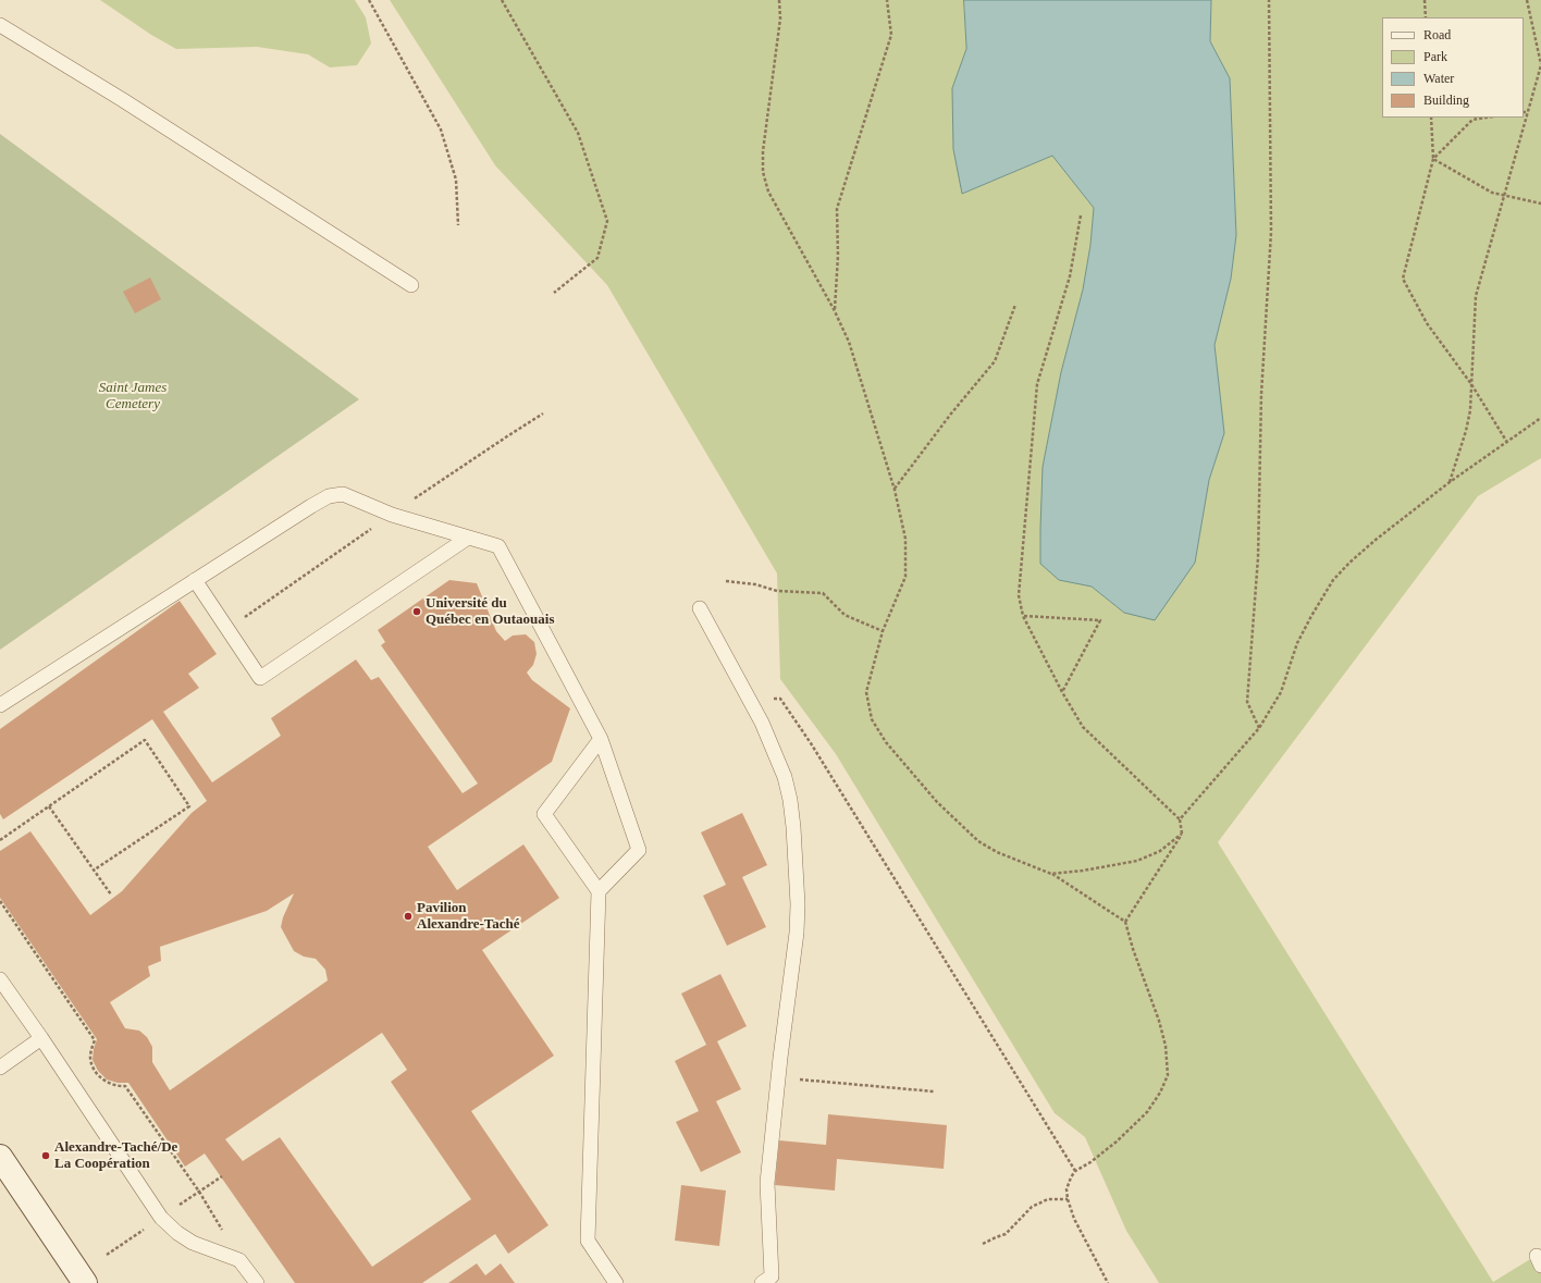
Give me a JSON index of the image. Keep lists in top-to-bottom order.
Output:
{
  "parks": ["Saint James Cemetery"],
  "places": ["Université du Québec en Outaouais", "Pavilion Alexandre-Taché", "Alexandre-Taché/De La Coopération"],
  "legend": [
    "Road",
    "Park",
    "Water",
    "Building"
  ]
}
